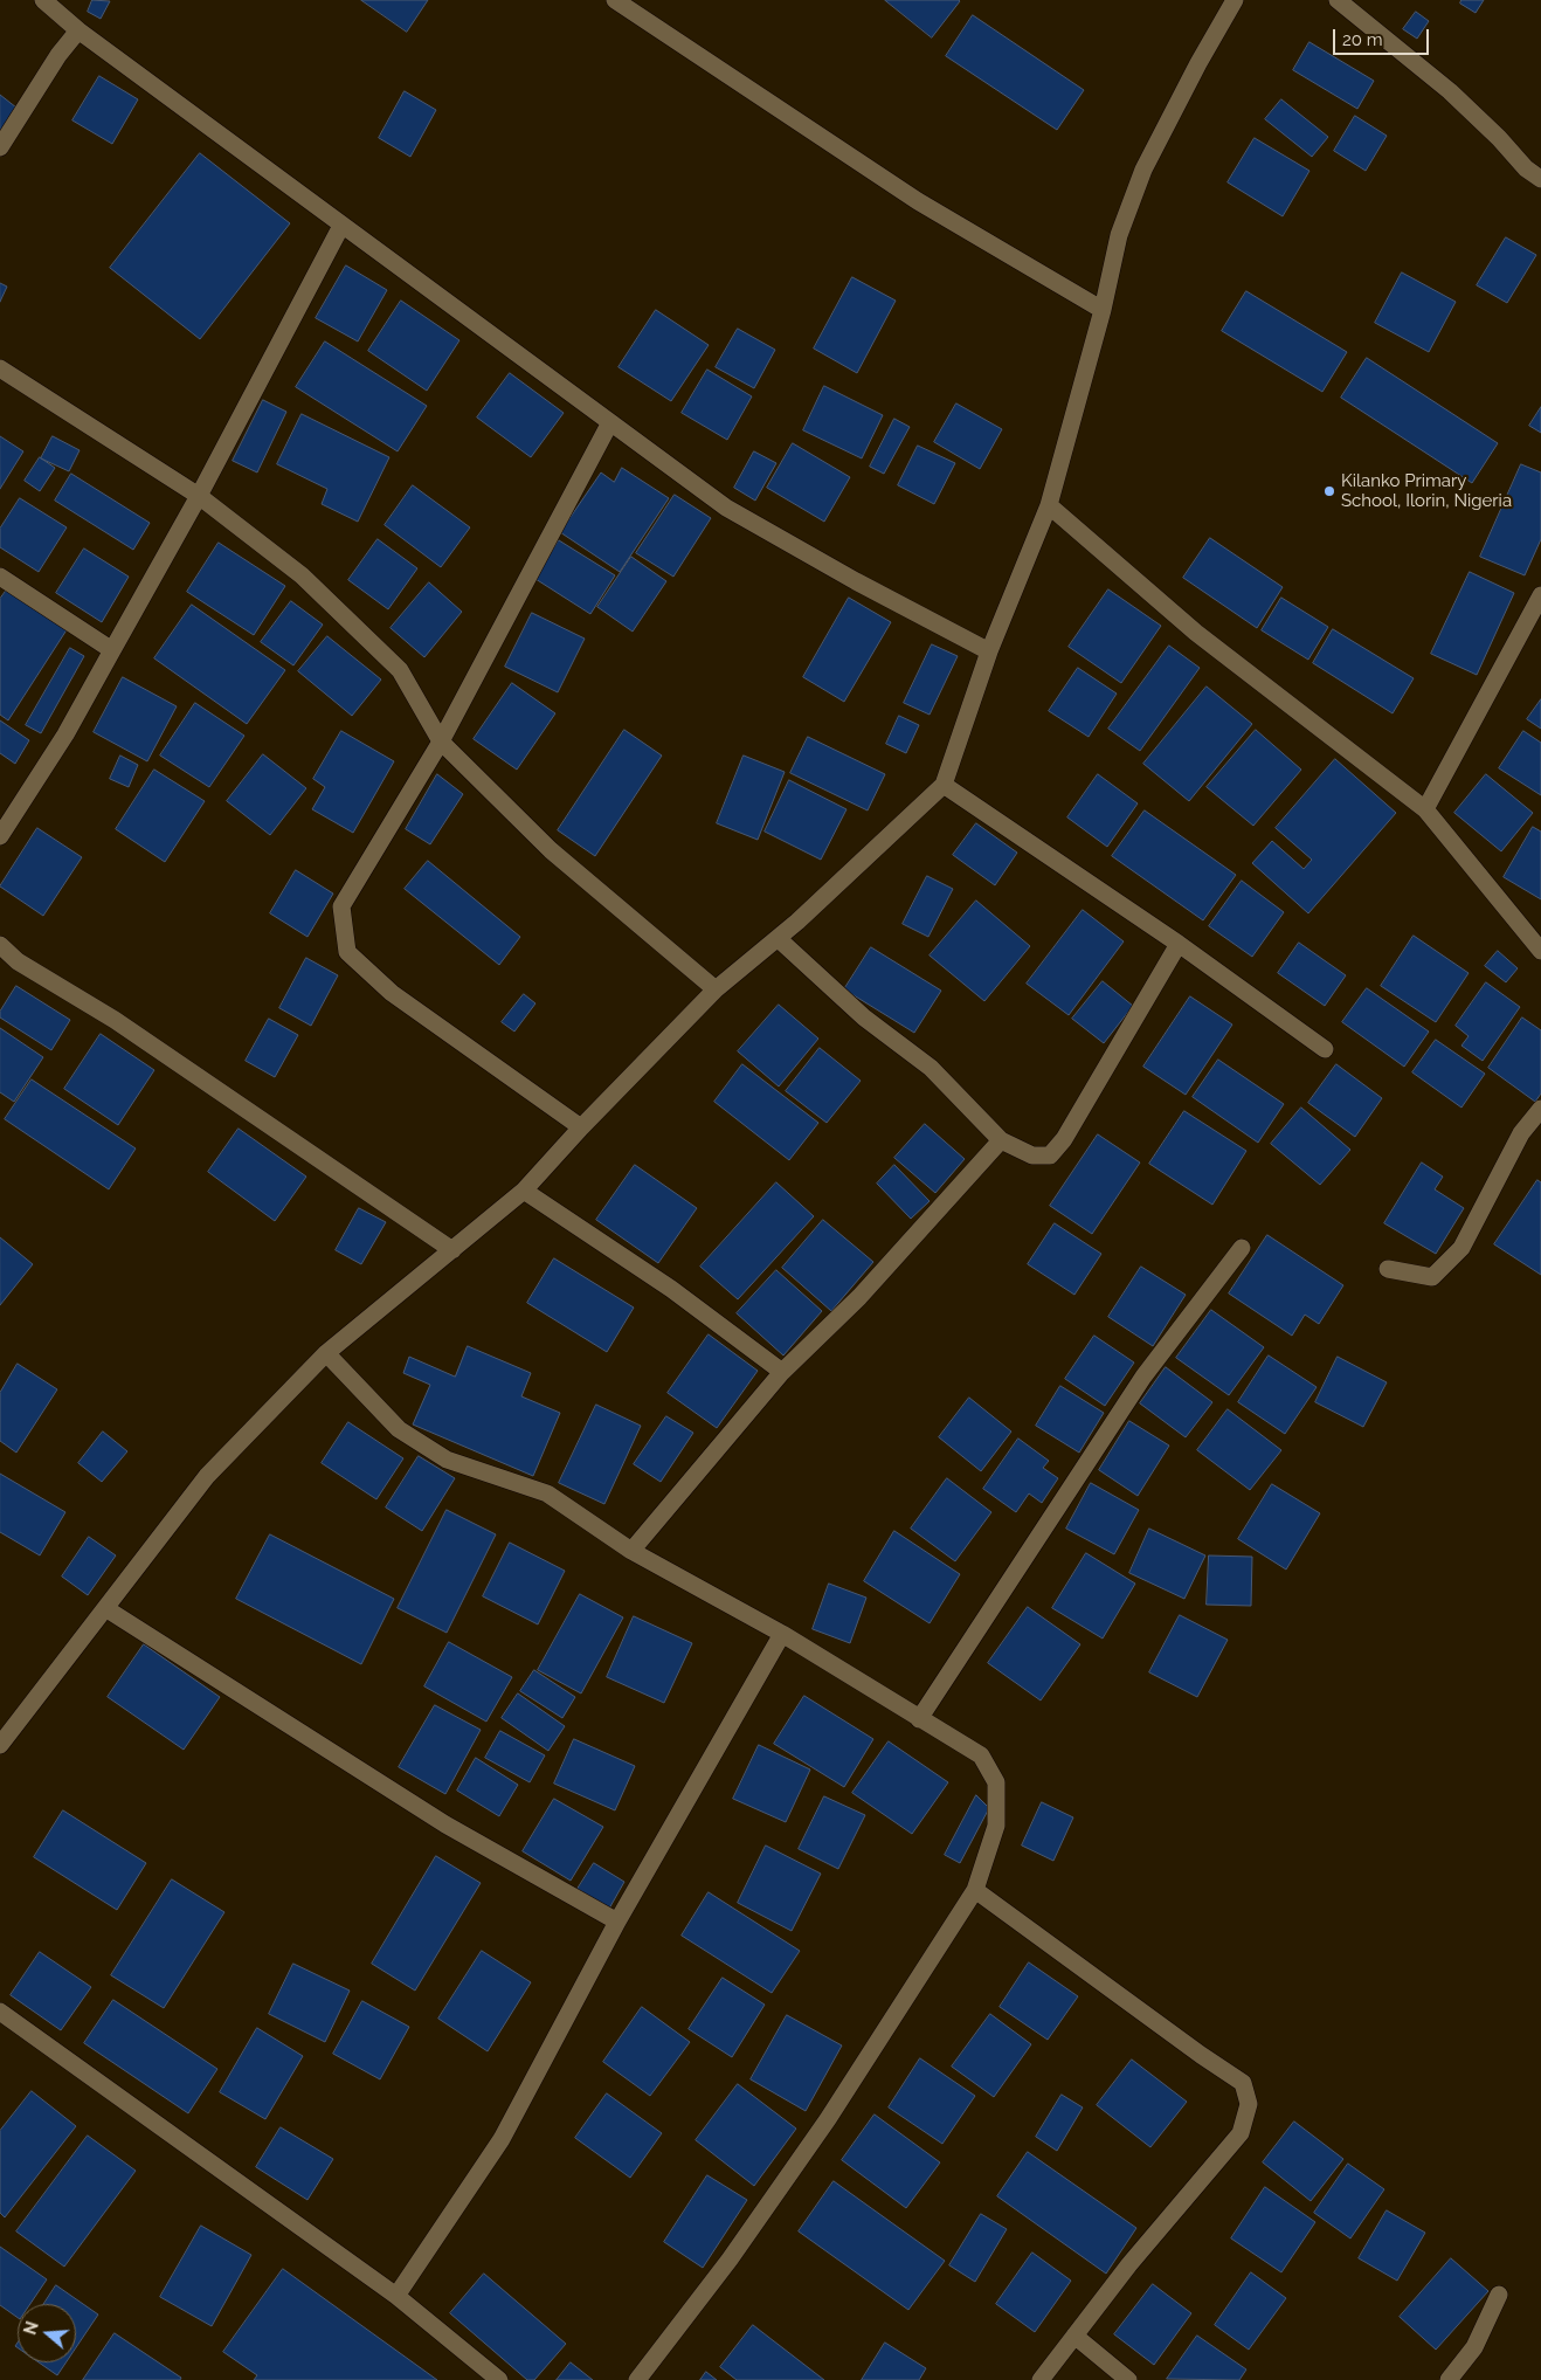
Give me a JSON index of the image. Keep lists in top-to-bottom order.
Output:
{
  "places": ["Kilanko Primary School, Ilorin, Nigeria"],
  "scale_bar": "20 m",
  "north": "left"
}
